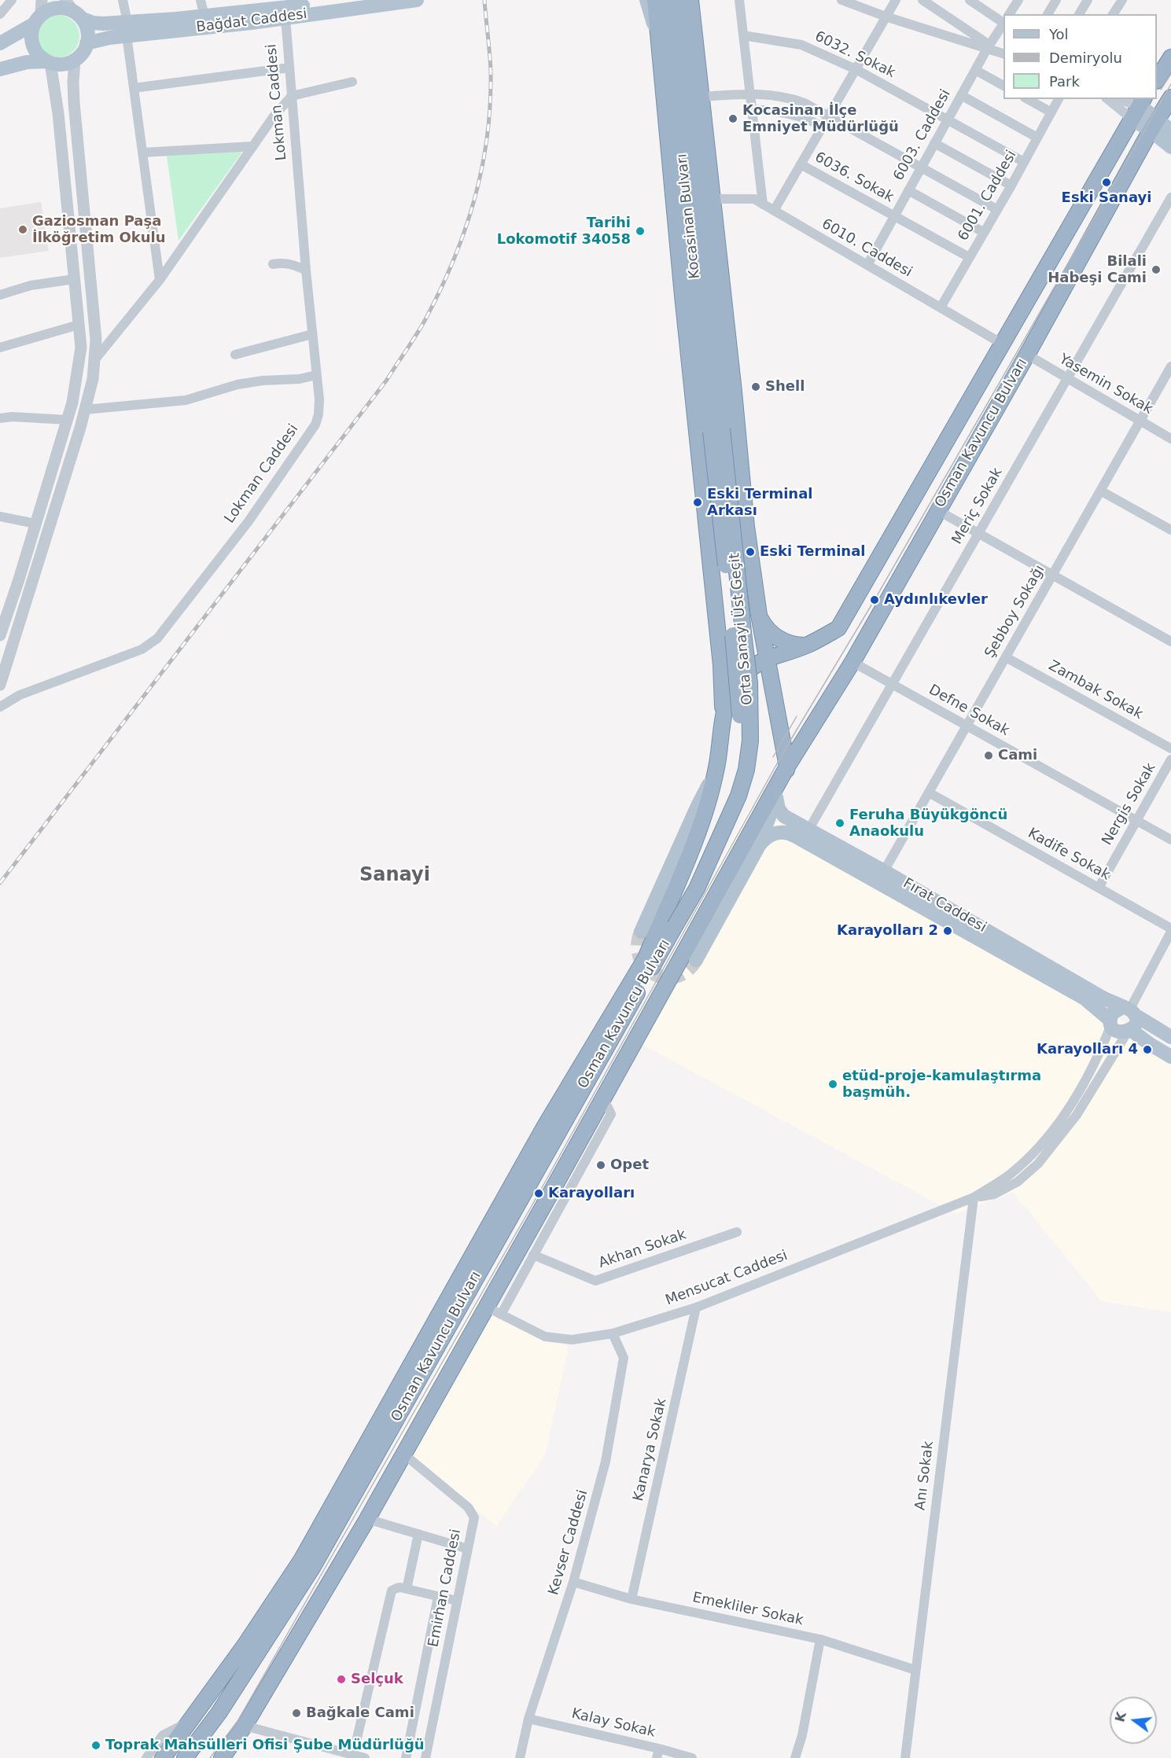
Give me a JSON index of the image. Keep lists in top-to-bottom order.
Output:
{
  "streets": {
    "highway": ["Kocasinan Bulvarı", "Osman Kavuncu Bulvarı", "Orta Sanayi Üst Geçit"],
    "main road": ["Bağdat Caddesi", "Fırat Caddesi"],
    "street": [
      "6032. Sokak",
      "Lokman Caddesi",
      "6003. Caddesi",
      "6036. Sokak",
      "6001. Caddesi",
      "6010. Caddesi",
      "Yasemin Sokak",
      "Meriç Sokak",
      "Şebboy Sokağı",
      "Zambak Sokak",
      "Defne Sokak",
      "Nergis Sokak",
      "Kadife Sokak",
      "Akhan Sokak",
      "Mensucat Caddesi",
      "Kanarya Sokak",
      "Anı Sokak",
      "Kevser Caddesi",
      "Emirhan Caddesi",
      "Emekliler Sokak",
      "Kalay Sokak"
    ]
  },
  "crossings": [
    ["Bağdat Caddesi", "Lokman Caddesi"],
    ["6032. Sokak", "6003. Caddesi"],
    ["6032. Sokak", "6001. Caddesi"],
    ["6003. Caddesi", "6036. Sokak"],
    ["6003. Caddesi", "6010. Caddesi"],
    ["6036. Sokak", "6001. Caddesi"],
    ["6001. Caddesi", "6010. Caddesi"],
    ["Kocasinan Bulvarı", "Orta Sanayi Üst Geçit"],
    ["6010. Caddesi", "Osman Kavuncu Bulvarı"],
    ["Yasemin Sokak", "Osman Kavuncu Bulvarı"],
    ["Yasemin Sokak", "Meriç Sokak"],
    ["Yasemin Sokak", "Şebboy Sokağı"],
    ["Osman Kavuncu Bulvarı", "Orta Sanayi Üst Geçit"],
    ["Osman Kavuncu Bulvarı", "Defne Sokak"],
    ["Meriç Sokak", "Defne Sokak"],
    ["Meriç Sokak", "Fırat Caddesi"],
    ["Şebboy Sokağı", "Zambak Sokak"],
    ["Şebboy Sokağı", "Defne Sokak"],
    ["Şebboy Sokağı", "Kadife Sokak"],
    ["Şebboy Sokağı", "Fırat Caddesi"],
    ["Defne Sokak", "Nergis Sokak"],
    ["Nergis Sokak", "Kadife Sokak"],
    ["Fırat Caddesi", "Mensucat Caddesi"],
    ["Mensucat Caddesi", "Kanarya Sokak"],
    ["Mensucat Caddesi", "Anı Sokak"],
    ["Mensucat Caddesi", "Kevser Caddesi"],
    ["Kanarya Sokak", "Emekliler Sokak"],
    ["Anı Sokak", "Emekliler Sokak"],
    ["Kevser Caddesi", "Emekliler Sokak"],
    ["Kevser Caddesi", "Kalay Sokak"]
  ],
  "districts": ["Sanayi"],
  "places": [
    "Kocasinan İlçe Emniyet Müdürlüğü",
    "Eski Sanayi",
    "Gaziosman Paşa İlköğretim Okulu",
    "Tarihi Lokomotif 34058",
    "Bilali Habeşi Cami",
    "Shell",
    "Eski Terminal Arkası",
    "Eski Terminal",
    "Aydınlıkevler",
    "Cami",
    "Feruha Büyükgöncü Anaokulu",
    "Karayolları 2",
    "Karayolları 4",
    "etüd-proje-kamulaştırma başmüh.",
    "Opet",
    "Karayolları",
    "Selçuk",
    "Bağkale Cami",
    "Toprak Mahsülleri Ofisi Şube Müdürlüğü"
  ],
  "legend": ["Yol", "Demiryolu", "Park"],
  "north": "left"
}
